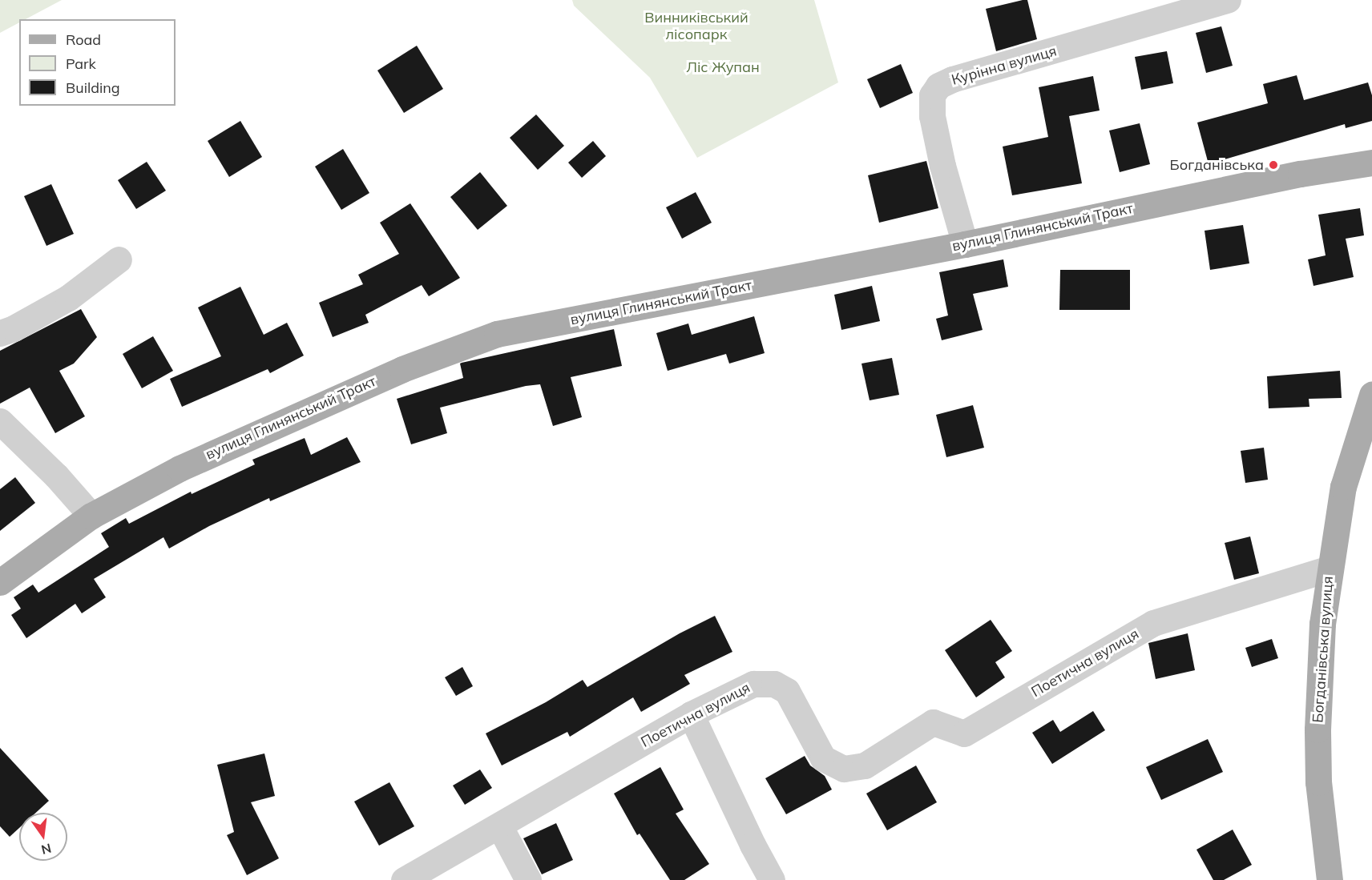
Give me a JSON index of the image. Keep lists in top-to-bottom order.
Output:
{
  "streets": {
    "main road": ["вулиця Глинянський Тракт", "Богданівська вулиця"],
    "street": ["Курінна вулиця", "Поетична вулиця"]
  },
  "crossings": [
    ["Курінна вулиця", "вулиця Глинянський Тракт"],
    ["Богданівська вулиця", "Поетична вулиця"]
  ],
  "parks": ["Винниківський лісопарк", "Ліс Жупан"],
  "places": ["Богданівська"],
  "legend": ["Road", "Park", "Building"],
  "north": "bottom"
}
